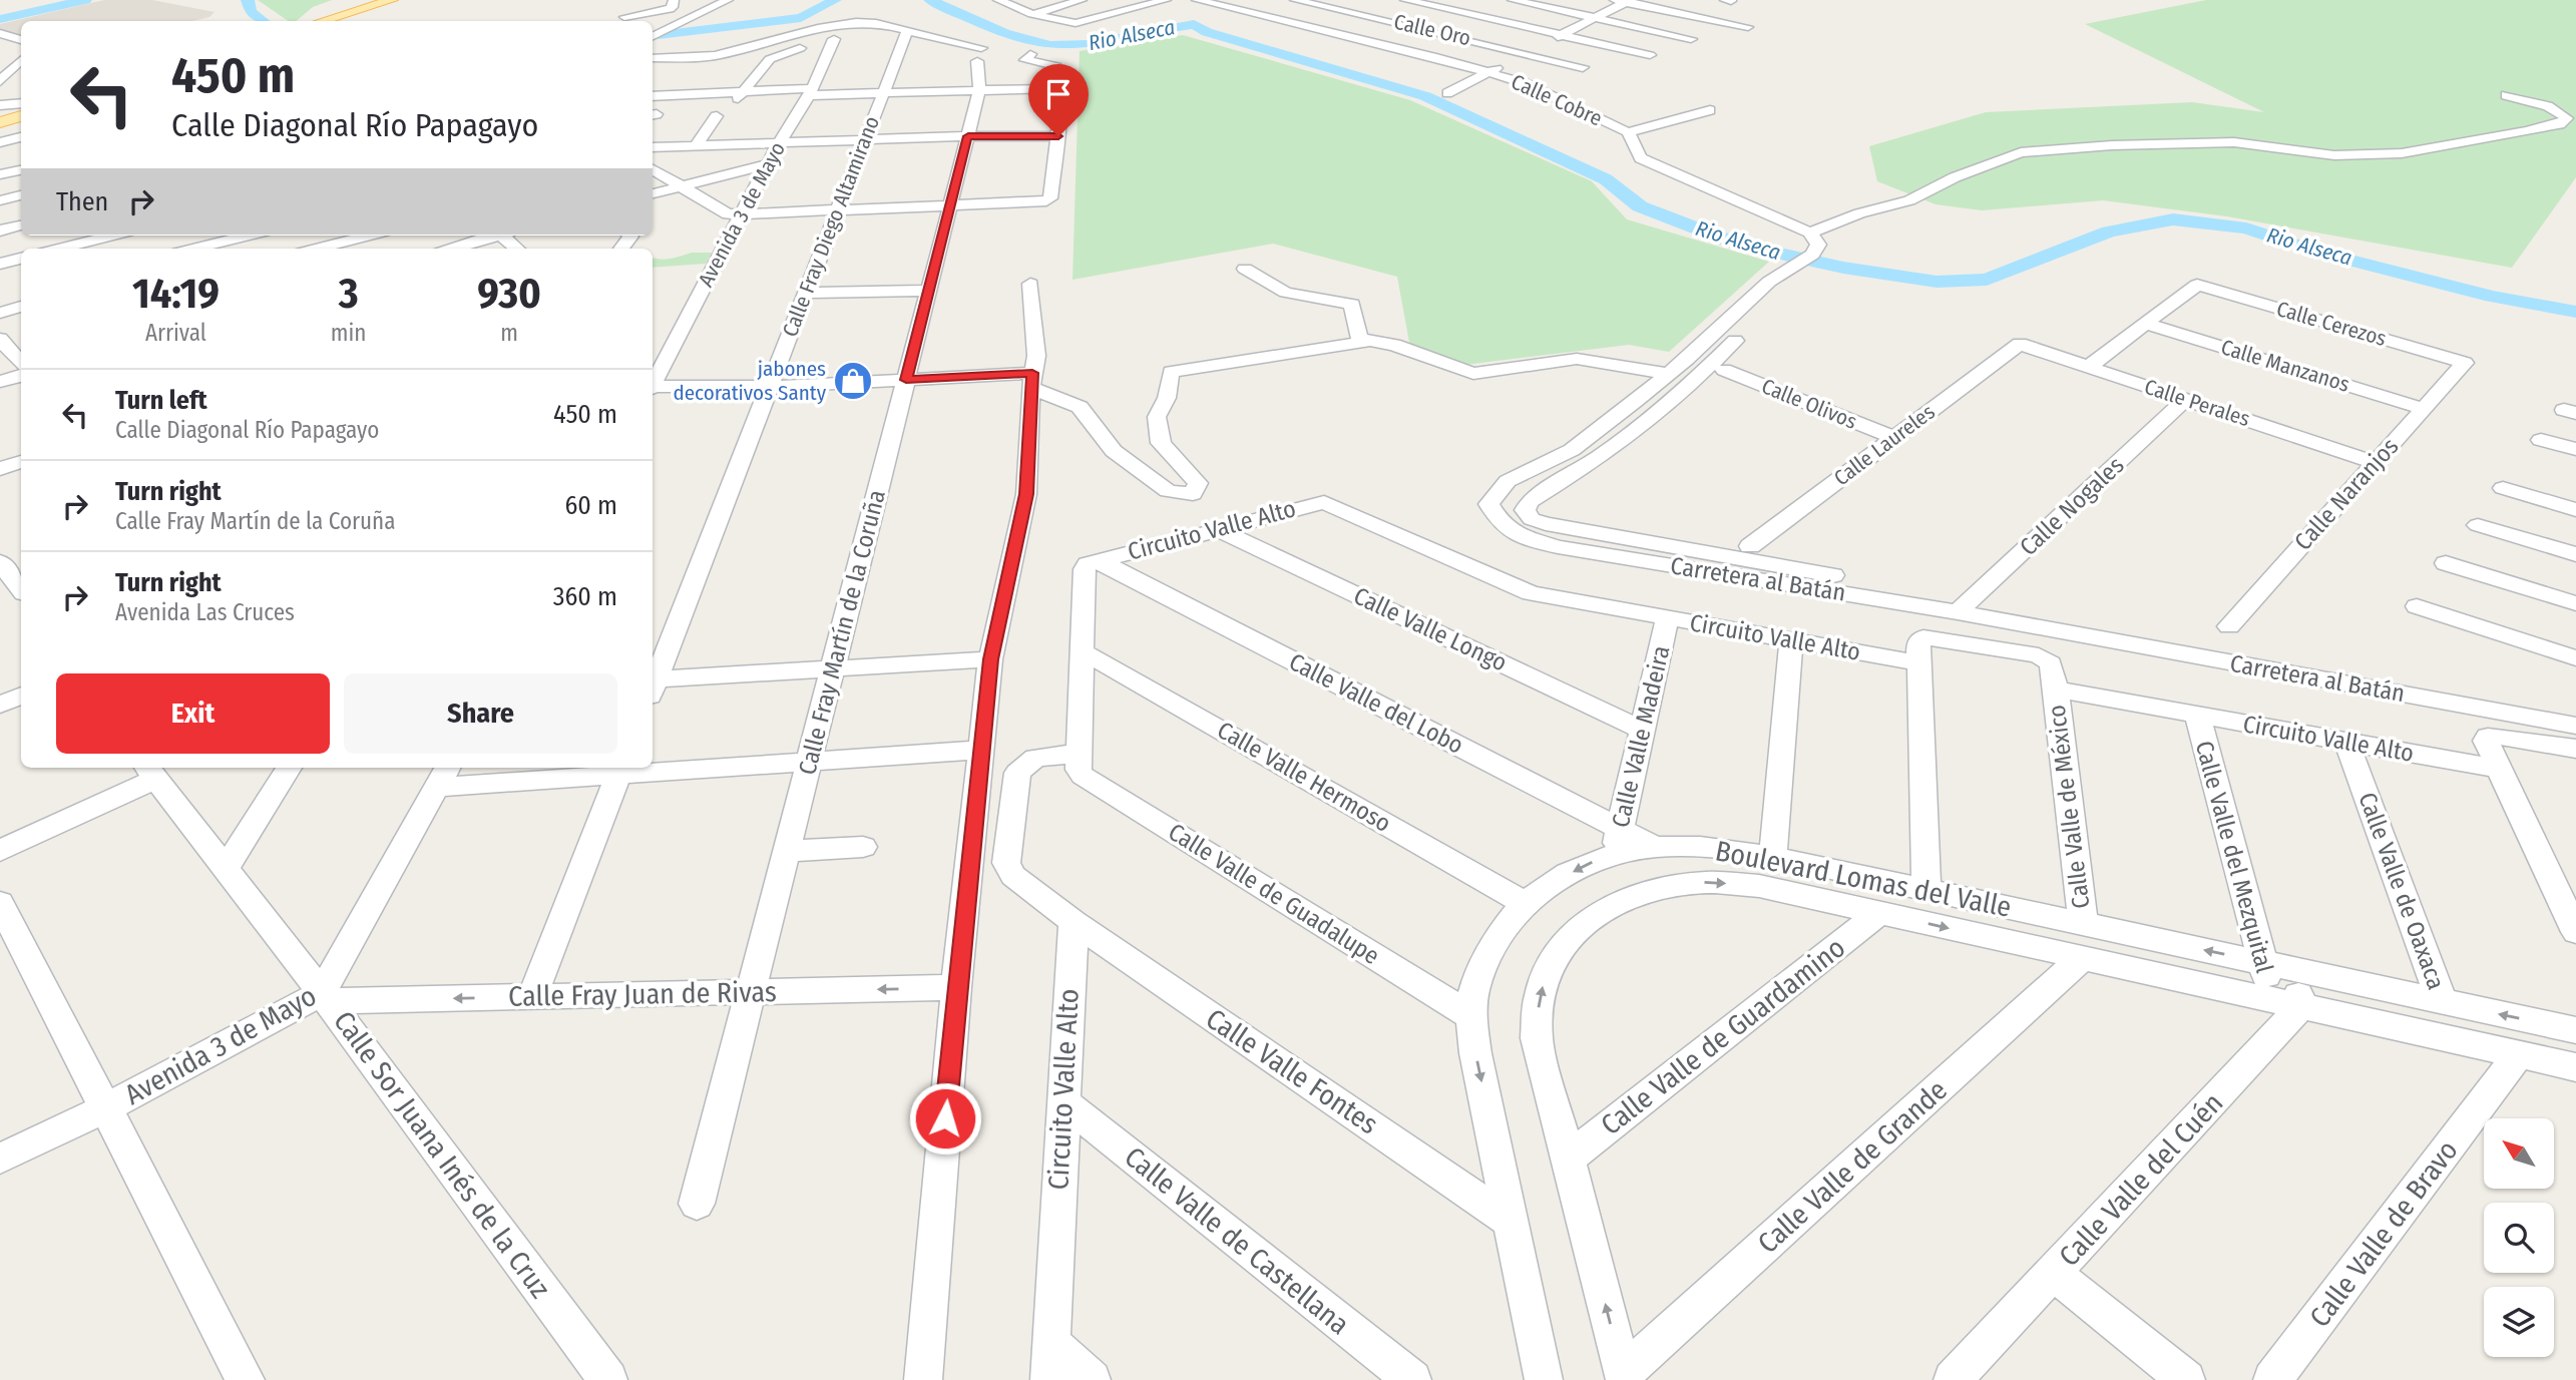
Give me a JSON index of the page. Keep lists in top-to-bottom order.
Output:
{
  "streets": {
    "street": [
      "Calle Oro",
      "Calle Cobre",
      "Avenida 3 de Mayo",
      "Calle Fray Diego Altamirano",
      "Calle Cerezos",
      "Calle Manzanos",
      "Calle Perales",
      "Calle Olivos",
      "Calle Laureles",
      "Calle Naranjos",
      "Calle Nogales",
      "Circuito Valle Alto",
      "Carretera al Batán",
      "Calle Valle Longo",
      "Calle Fray Martín de la Coruña",
      "Calle Valle del Lobo",
      "Calle Valle Madeira",
      "Calle Valle Hermoso",
      "Calle Valle de México",
      "Calle Valle del Mezquital",
      "Boulevard Lomas del Valle",
      "Calle Valle de Oaxaca",
      "Calle Valle de Guadalupe",
      "Calle Fray Juan de Rivas",
      "Calle Valle de Guardamino",
      "Calle Valle Fontes",
      "Calle Sor Juana Inés de la Cruz",
      "Calle Valle de Grande",
      "Calle Valle del Cuén",
      "Calle Valle de Bravo",
      "Calle Valle de Castellana"
    ]
  },
  "crossings": [
    ["Calle Cobre", "Carretera al Batán"],
    ["Avenida 3 de Mayo", "Calle Fray Juan de Rivas"],
    ["Avenida 3 de Mayo", "Calle Sor Juana Inés de la Cruz"],
    ["Calle Fray Diego Altamirano", "Calle Fray Martín de la Coruña"],
    ["Calle Cerezos", "Calle Manzanos"],
    ["Calle Cerezos", "Calle Naranjos"],
    ["Calle Manzanos", "Calle Naranjos"],
    ["Calle Perales", "Calle Laureles"],
    ["Calle Perales", "Calle Naranjos"],
    ["Calle Perales", "Calle Nogales"],
    ["Calle Olivos", "Calle Laureles"],
    ["Calle Olivos", "Carretera al Batán"],
    ["Calle Nogales", "Carretera al Batán"],
    ["Circuito Valle Alto", "Calle Valle Longo"],
    ["Circuito Valle Alto", "Calle Valle del Lobo"],
    ["Circuito Valle Alto", "Calle Valle Madeira"],
    ["Circuito Valle Alto", "Calle Valle Hermoso"],
    ["Circuito Valle Alto", "Calle Valle de México"],
    ["Circuito Valle Alto", "Calle Valle del Mezquital"],
    ["Circuito Valle Alto", "Calle Valle de Oaxaca"],
    ["Circuito Valle Alto", "Calle Valle de Guadalupe"],
    ["Circuito Valle Alto", "Calle Valle Fontes"],
    ["Circuito Valle Alto", "Calle Valle de Castellana"],
    ["Calle Valle Longo", "Calle Valle Madeira"],
    ["Calle Fray Martín de la Coruña", "Calle Fray Juan de Rivas"],
    ["Calle Valle del Lobo", "Calle Valle Madeira"],
    ["Calle Valle del Lobo", "Boulevard Lomas del Valle"],
    ["Calle Valle Madeira", "Boulevard Lomas del Valle"],
    ["Calle Valle Hermoso", "Boulevard Lomas del Valle"],
    ["Calle Valle de México", "Boulevard Lomas del Valle"],
    ["Calle Valle del Mezquital", "Boulevard Lomas del Valle"],
    ["Boulevard Lomas del Valle", "Calle Valle de Oaxaca"],
    ["Boulevard Lomas del Valle", "Calle Valle de Guadalupe"],
    ["Boulevard Lomas del Valle", "Calle Valle de Guardamino"],
    ["Boulevard Lomas del Valle", "Calle Valle Fontes"],
    ["Boulevard Lomas del Valle", "Calle Valle de Grande"],
    ["Boulevard Lomas del Valle", "Calle Valle del Cuén"],
    ["Boulevard Lomas del Valle", "Calle Valle de Bravo"],
    ["Calle Fray Juan de Rivas", "Calle Sor Juana Inés de la Cruz"]
  ],
  "one_way": ["Calle Fray Juan de Rivas"],
  "water": ["Rio Alseca"],
  "places": {
    "shop": ["jabones decorativos Santy"]
  },
  "north": "top left",
  "page": {
    "turn": ["450 m", "Calle Diagonal Río Papagayo"],
    "then": "Then",
    "eta": [
      "14:19",
      "Arrival",
      "3",
      "min",
      "930",
      "m"
    ],
    "list": [
      {
        "name": "Turn left",
        "note": "Calle Diagonal Río Papagayo",
        "value": "450 m"
      },
      {
        "name": "Turn right",
        "note": "Calle Fray Martín de la Coruña",
        "value": "60 m"
      },
      {
        "name": "Turn right",
        "note": "Avenida Las Cruces",
        "value": "360 m"
      }
    ],
    "buttons": ["Exit", "Share"]
  }
}
